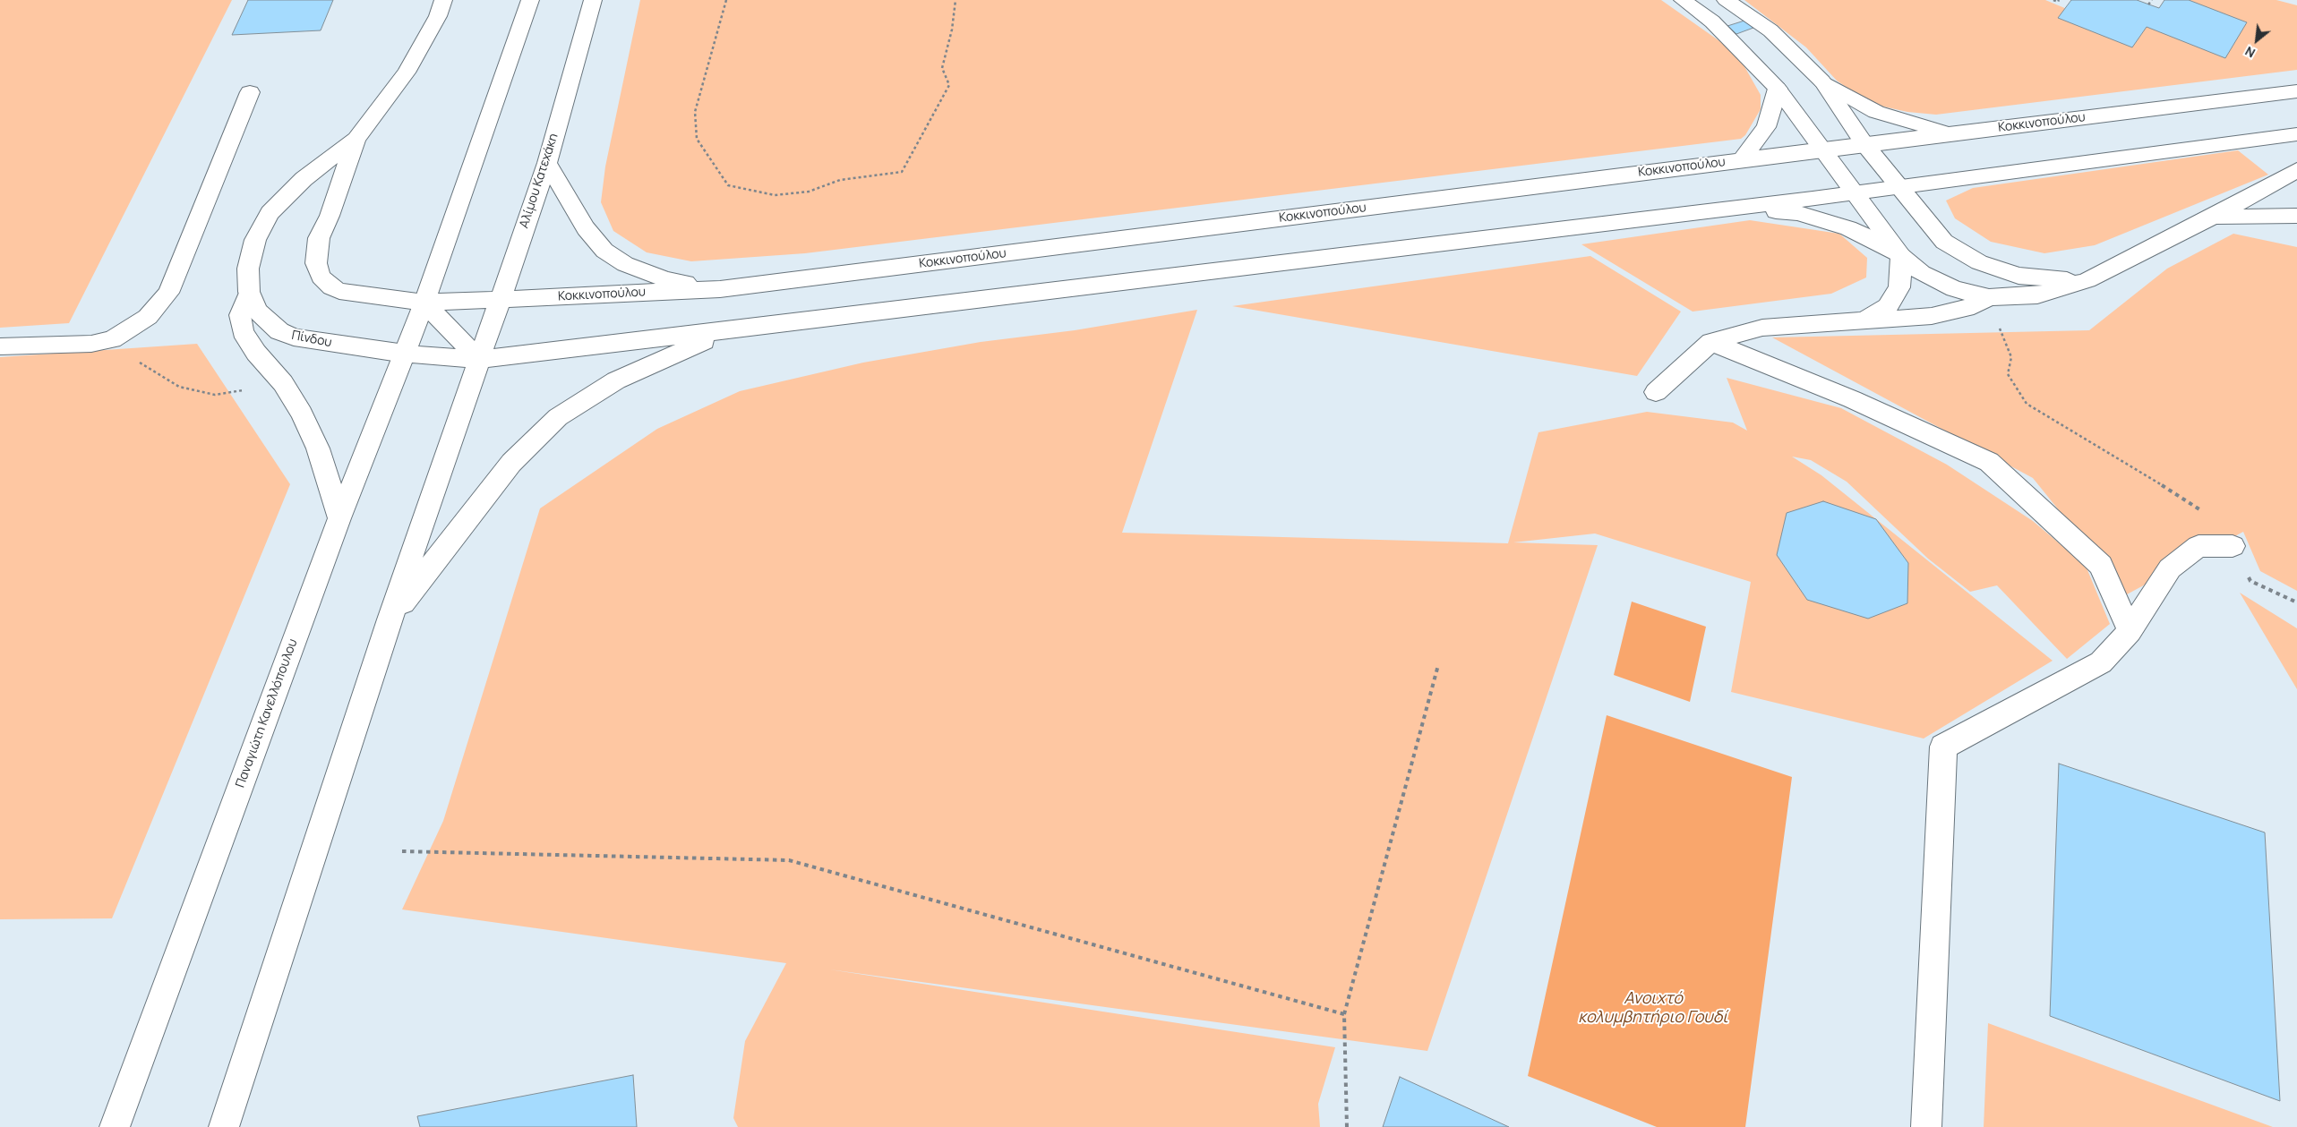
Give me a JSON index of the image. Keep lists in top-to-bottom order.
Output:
{
  "streets": {
    "main road": [
      "Κοκκινοπούλου",
      "Αλίμου Κατεχάκη",
      "Πίνδου",
      "Παναγιώτη Κανελλόπουλου"
    ]
  },
  "crossings": [
    ["Κοκκινοπούλου", "Αλίμου Κατεχάκη"],
    ["Κοκκινοπούλου", "Πίνδου"],
    ["Κοκκινοπούλου", "Παναγιώτη Κανελλόπουλου"],
    ["Πίνδου", "Παναγιώτη Κανελλόπουλου"]
  ],
  "water": ["Ανοιχτό κολυμβητήριο Γουδί"],
  "north": "bottom left"
}
